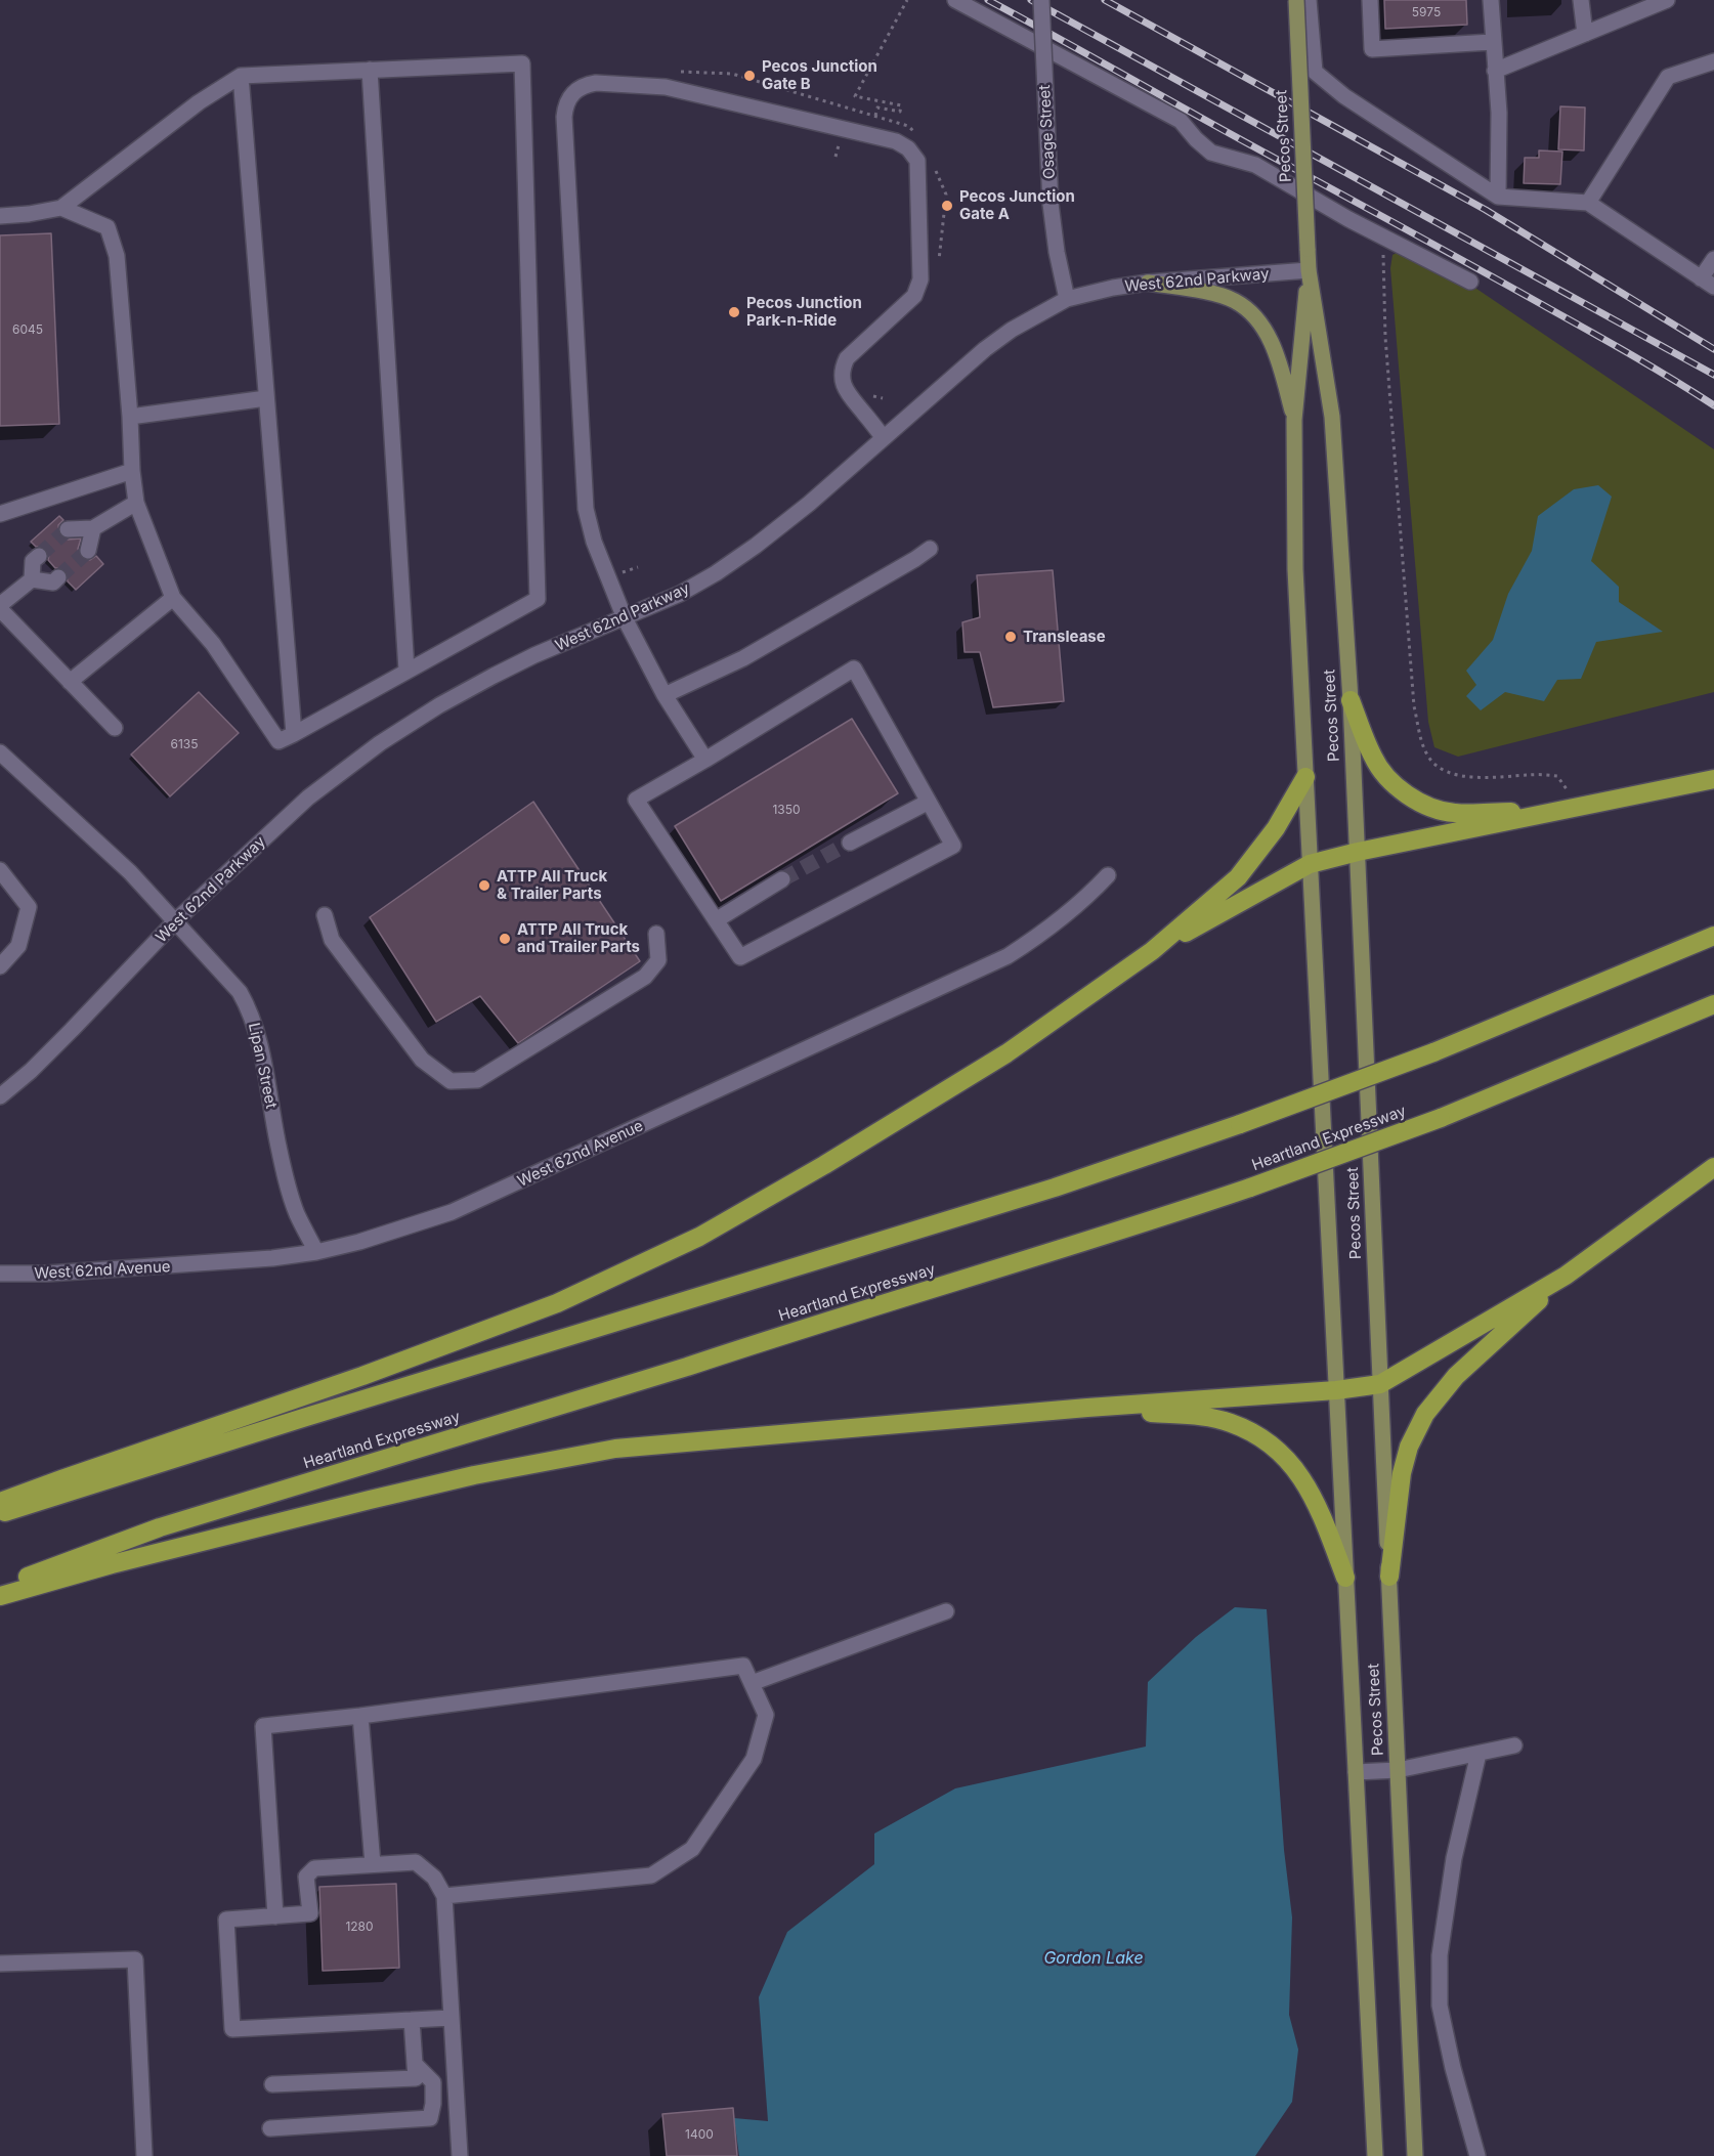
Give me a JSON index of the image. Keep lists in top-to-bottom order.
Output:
{
  "streets": {
    "highway": ["Heartland Expressway"],
    "main road": ["Pecos Street"],
    "street": [
      "Osage Street",
      "West 62nd Parkway",
      "Lipan Street",
      "West 62nd Avenue"
    ]
  },
  "crossings": [
    ["Osage Street", "West 62nd Parkway"],
    ["Pecos Street", "West 62nd Parkway"],
    ["West 62nd Parkway", "Lipan Street"],
    ["Lipan Street", "West 62nd Avenue"]
  ],
  "water": ["Gordon Lake"],
  "places": [
    "Pecos Junction Gate B",
    "Pecos Junction Gate A",
    "Pecos Junction Park-n-Ride",
    "Translease",
    "ATTP All Truck & Trailer Parts",
    "ATTP All Truck and Trailer Parts"
  ],
  "house_numbers": [
    "5975",
    "6045",
    "6135",
    "1350",
    "1280",
    "1400"
  ]
}
